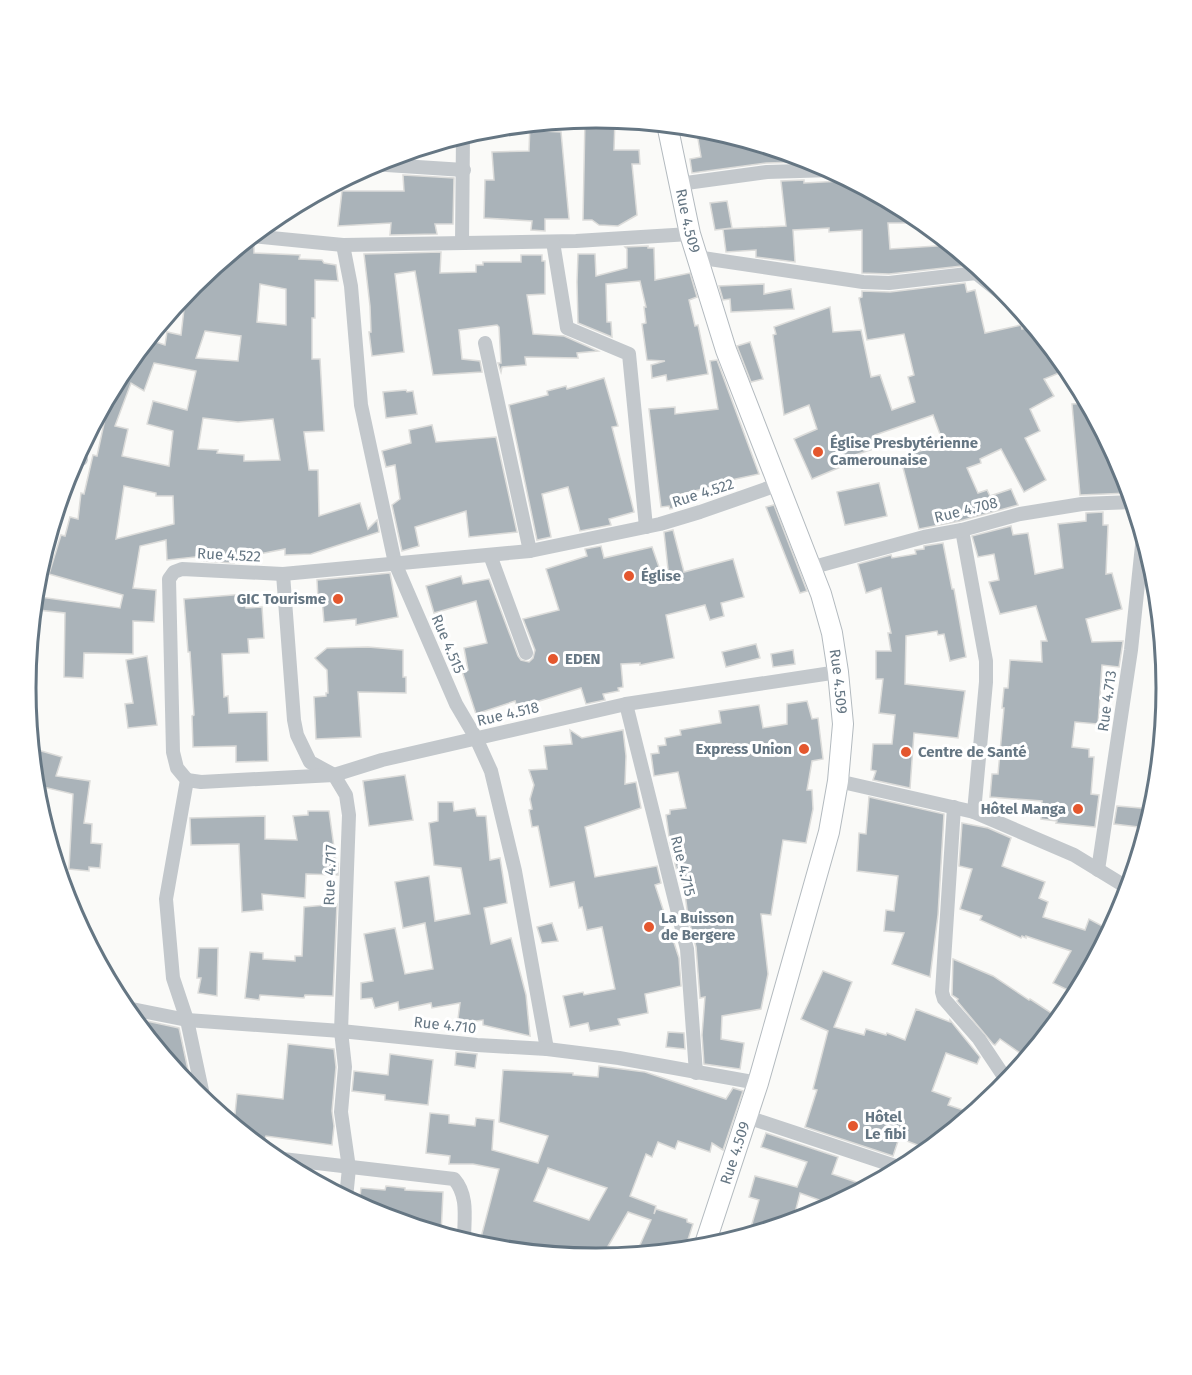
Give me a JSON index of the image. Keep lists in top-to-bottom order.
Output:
{
  "streets": {
    "street": [
      "Rue 4.509",
      "Rue 4.522",
      "Rue 4.708",
      "Rue 4.515",
      "Rue 4.713",
      "Rue 4.518",
      "Rue 4.715",
      "Rue 4.717",
      "Rue 4.710"
    ]
  },
  "crossings": [
    ["Rue 4.509", "Rue 4.522"],
    ["Rue 4.509", "Rue 4.708"],
    ["Rue 4.509", "Rue 4.518"],
    ["Rue 4.509", "Rue 4.710"],
    ["Rue 4.522", "Rue 4.515"],
    ["Rue 4.522", "Rue 4.518"],
    ["Rue 4.515", "Rue 4.518"],
    ["Rue 4.515", "Rue 4.710"],
    ["Rue 4.518", "Rue 4.715"],
    ["Rue 4.518", "Rue 4.717"],
    ["Rue 4.715", "Rue 4.710"],
    ["Rue 4.717", "Rue 4.710"]
  ],
  "places": [
    "Église Presbytérienne Camerounaise",
    "Église",
    "GIC Tourisme",
    "EDEN",
    "Express Union",
    "Centre de Santé",
    "Hôtel Manga",
    "La Buisson de Bergere",
    "Hôtel Le fibi"
  ]
}
